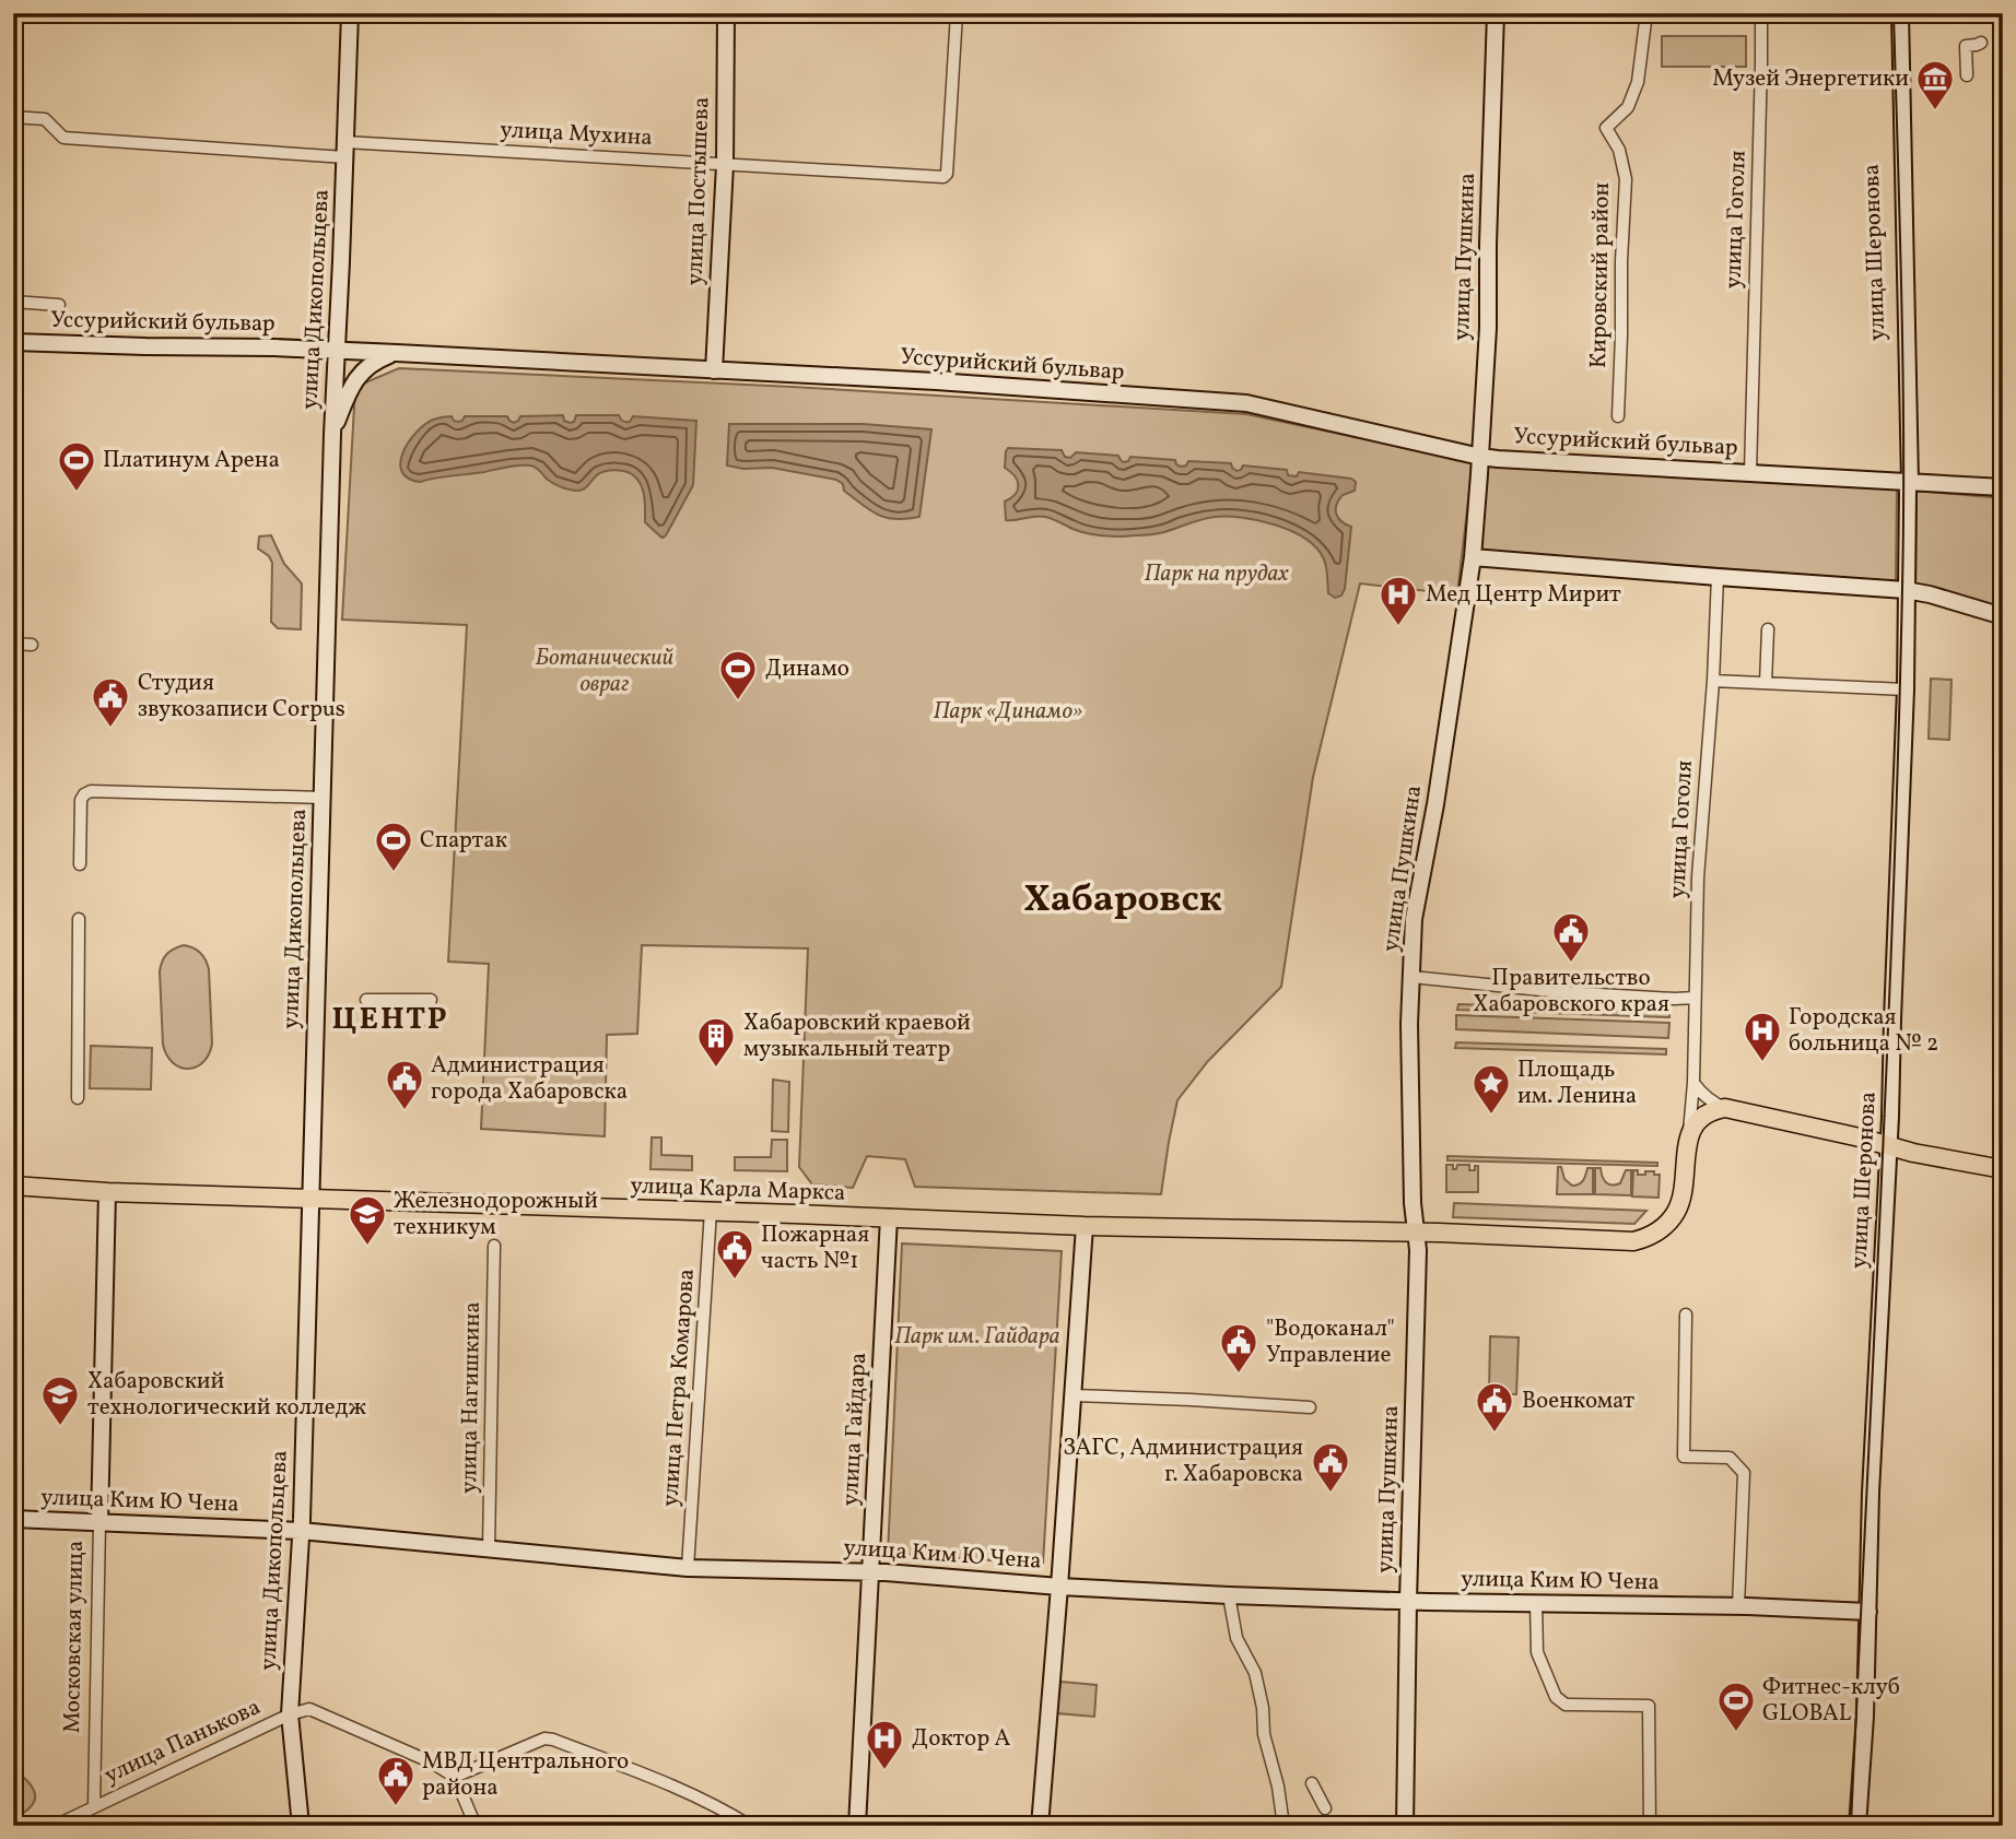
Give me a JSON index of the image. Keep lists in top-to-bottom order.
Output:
{
  "streets": {
    "main road": ["улица Карла Маркса"],
    "street": [
      "улица Мухина",
      "улица Постышева",
      "улица Гоголя",
      "улица Шеронова",
      "улица Пушкина",
      "Кировский район",
      "улица Дикопольцева",
      "Уссурийский бульвар",
      "улица Петра Комарова",
      "улица Нагишкина",
      "улица Гайдара",
      "улица Ким Ю Чена",
      "Московская улица",
      "улица Панькова"
    ]
  },
  "crossings": [
    ["улица Мухина", "улица Постышева"],
    ["улица Мухина", "улица Дикопольцева"],
    ["улица Постышева", "Уссурийский бульвар"],
    ["улица Гоголя", "Уссурийский бульвар"],
    ["улица Гоголя", "улица Карла Маркса"],
    ["улица Шеронова", "Уссурийский бульвар"],
    ["улица Шеронова", "улица Ким Ю Чена"],
    ["улица Пушкина", "Уссурийский бульвар"],
    ["улица Пушкина", "улица Карла Маркса"],
    ["улица Пушкина", "улица Ким Ю Чена"],
    ["улица Дикопольцева", "Уссурийский бульвар"],
    ["улица Дикопольцева", "улица Карла Маркса"],
    ["улица Дикопольцева", "улица Ким Ю Чена"],
    ["улица Дикопольцева", "улица Панькова"],
    ["улица Карла Маркса", "улица Петра Комарова"],
    ["улица Карла Маркса", "улица Гайдара"],
    ["улица Карла Маркса", "Московская улица"],
    ["улица Петра Комарова", "улица Ким Ю Чена"],
    ["улица Нагишкина", "улица Ким Ю Чена"],
    ["улица Гайдара", "улица Ким Ю Чена"],
    ["улица Ким Ю Чена", "Московская улица"],
    ["Московская улица", "улица Панькова"]
  ],
  "districts": ["Хабаровск", "ЦЕНТР"],
  "parks": [
    "Парк на прудах",
    "Ботанический овраг",
    "Парк «Динамо»",
    "Парк им. Гайдара"
  ],
  "places": {
    "museum": ["Музей Энергетики"],
    "sports": [
      "Платинум Арена",
      "Динамо",
      "Спартак",
      "Фитнес-клуб GLOBAL"
    ],
    "hospital": ["Мед Центр Мирит", "Городская больница № 2", "Доктор А"],
    "public building": [
      "Студия звукозаписи Corpus",
      "Правительство Хабаровского края",
      "Администрация города Хабаровска",
      "Пожарная часть №1",
      "\"Водоканал\" Управление",
      "Военкомат",
      "ЗАГС, Администрация г. Хабаровска",
      "МВД Центрального района"
    ],
    "building": ["Хабаровский краевой музыкальный театр"],
    "place": ["Площадь им. Ленина"],
    "school or university": ["Железнодорожный техникум", "Хабаровский технологический колледж"]
  }
}
